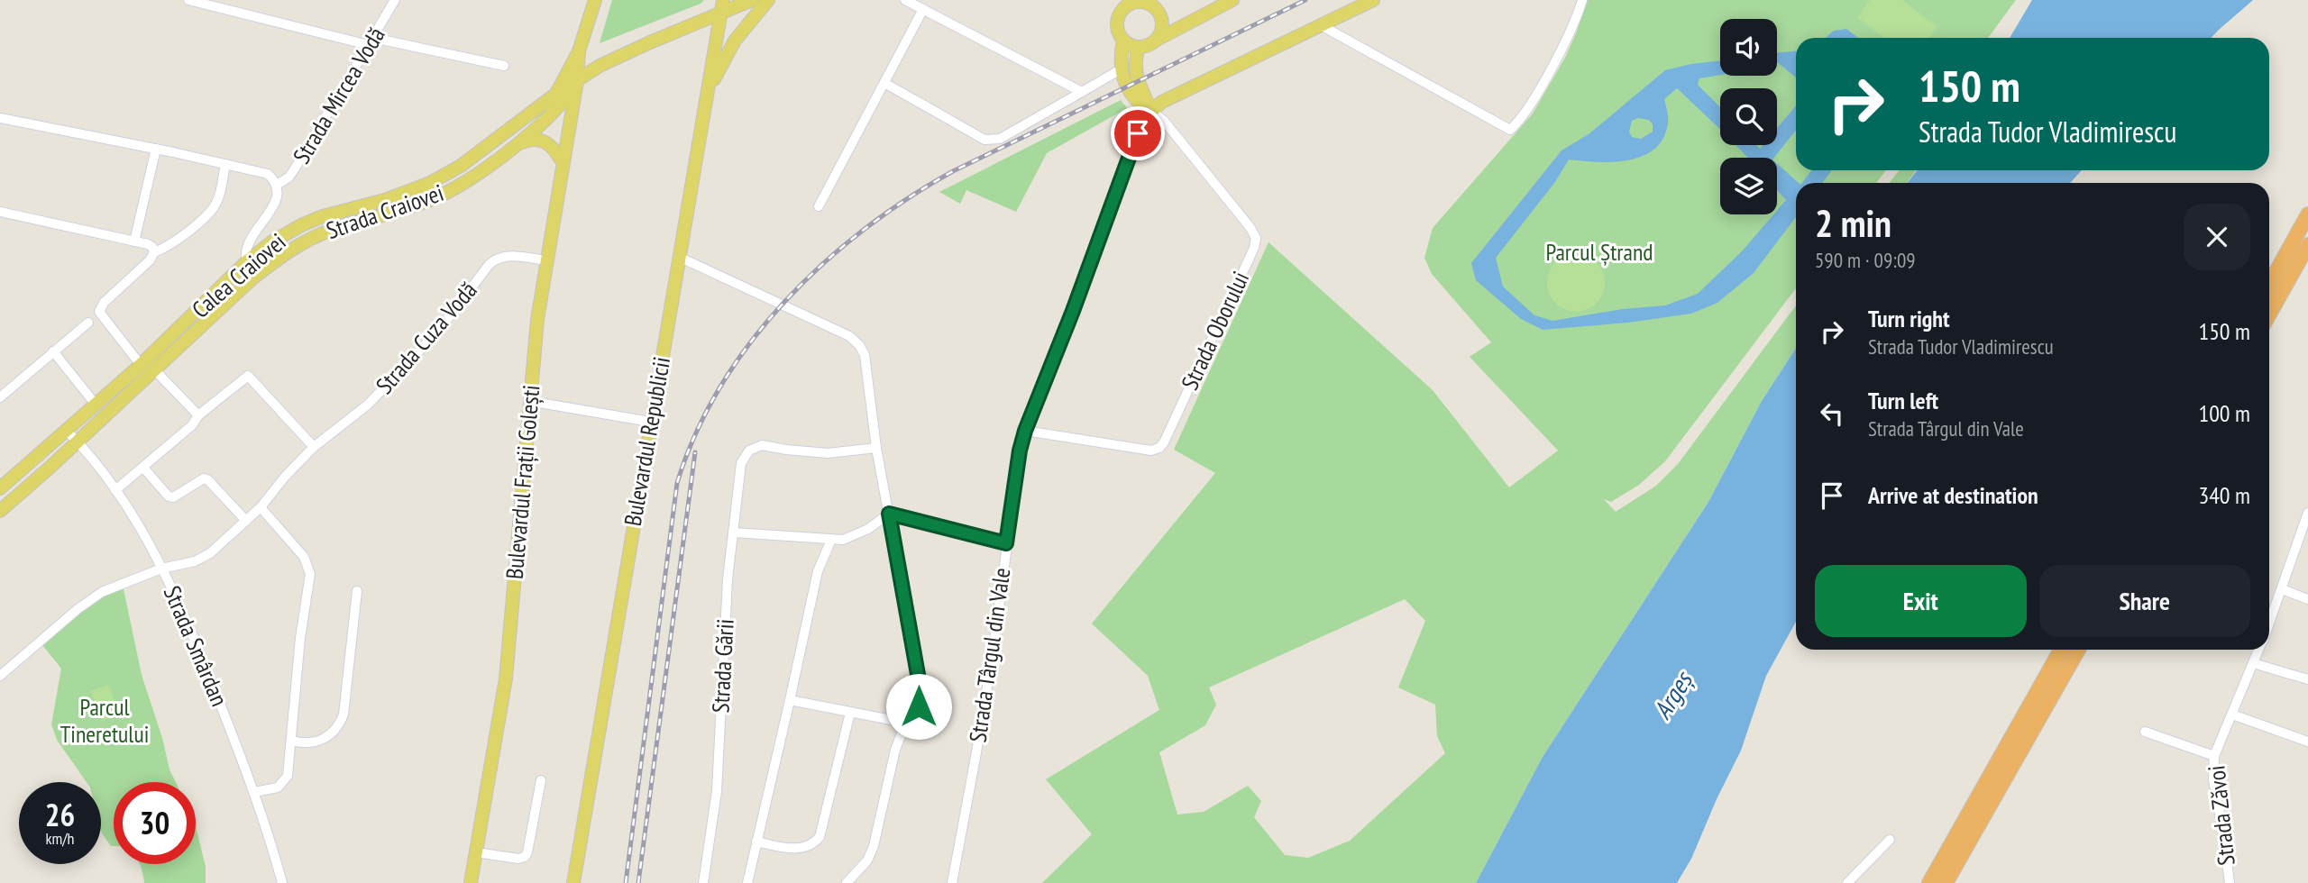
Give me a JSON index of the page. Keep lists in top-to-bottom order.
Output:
{
  "streets": {
    "main road": [
      "Strada Craiovei",
      "Calea Craiovei",
      "Bulevardul Republicii",
      "Bulevardul Frații Golești"
    ],
    "street": [
      "Strada Mircea Vodă",
      "Strada Oborului",
      "Strada Cuza Vodă",
      "Strada Smârdan",
      "Strada Târgul din Vale",
      "Strada Gării",
      "Strada Zăvoi"
    ]
  },
  "crossings": [
    ["Strada Craiovei", "Calea Craiovei"],
    ["Strada Craiovei", "Bulevardul Frații Golești"],
    ["Strada Craiovei", "Strada Smârdan"],
    ["Calea Craiovei", "Bulevardul Republicii"],
    ["Calea Craiovei", "Bulevardul Frații Golești"],
    ["Calea Craiovei", "Strada Smârdan"],
    ["Strada Oborului", "Strada Târgul din Vale"],
    ["Strada Cuza Vodă", "Bulevardul Frații Golești"]
  ],
  "water": ["Argeș"],
  "parks": ["Parcul Ștrand", "Parcul Tineretului"],
  "page": {
    "turn": ["150 m", "Strada Tudor Vladimirescu"],
    "heading": ["2 min", "590 m · 09:09"],
    "list": [
      {
        "name": "Turn right",
        "note": "Strada Tudor Vladimirescu",
        "value": "150 m"
      },
      {
        "name": "Turn left",
        "note": "Strada Târgul din Vale",
        "value": "100 m"
      },
      {
        "name": "Arrive at destination",
        "value": "340 m"
      }
    ],
    "buttons": ["Exit", "Share"],
    "speed": "26 km/h",
    "limit": "30"
  }
}
